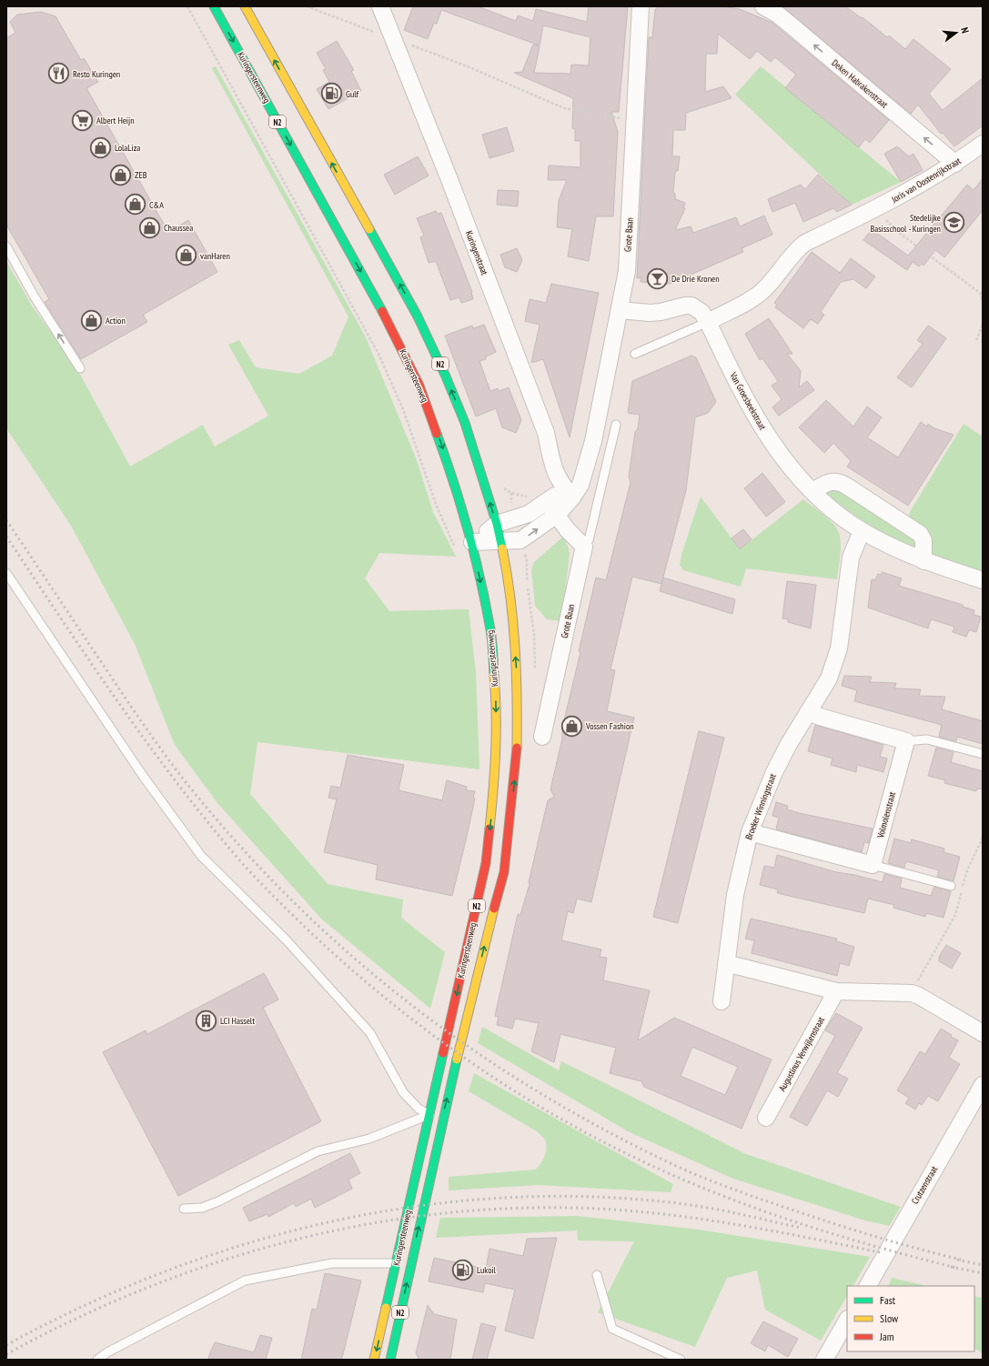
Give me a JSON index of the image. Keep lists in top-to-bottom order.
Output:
{
  "streets": {
    "main road": ["Kuringersteenweg", "N2"],
    "street": [
      "Deken Habrakenstraat",
      "Joris van Oostenrijkstraat",
      "Grote Baan",
      "Kuringenstraat",
      "Van Groesbeekstraat",
      "Broeker Winningstraat",
      "Volmolenstraat",
      "Augustinus Verwijlenstraat",
      "Crutzenstraat"
    ]
  },
  "crossings": [
    ["Kuringersteenweg", "Grote Baan"],
    ["Deken Habrakenstraat", "Joris van Oostenrijkstraat"],
    ["Joris van Oostenrijkstraat", "Van Groesbeekstraat"],
    ["Grote Baan", "Kuringenstraat"],
    ["Van Groesbeekstraat", "Broeker Winningstraat"]
  ],
  "one_way": ["Deken Habrakenstraat"],
  "places": {
    "restaurant": ["Resto Kuringen"],
    "fuel station": ["Gulf", "Lukoil"],
    "supermarket": ["Albert Heijn"],
    "shop": [
      "LolaLiza",
      "ZEB",
      "C&A",
      "Chaussea",
      "vanHaren",
      "Action",
      "Vossen Fashion"
    ],
    "school or university": ["Stedelijke Basisschool - Kuringen"],
    "bar": ["De Drie Kronen"],
    "building": ["LCI Hasselt"]
  },
  "legend": ["Fast", "Slow", "Jam"],
  "north": "right"
}
